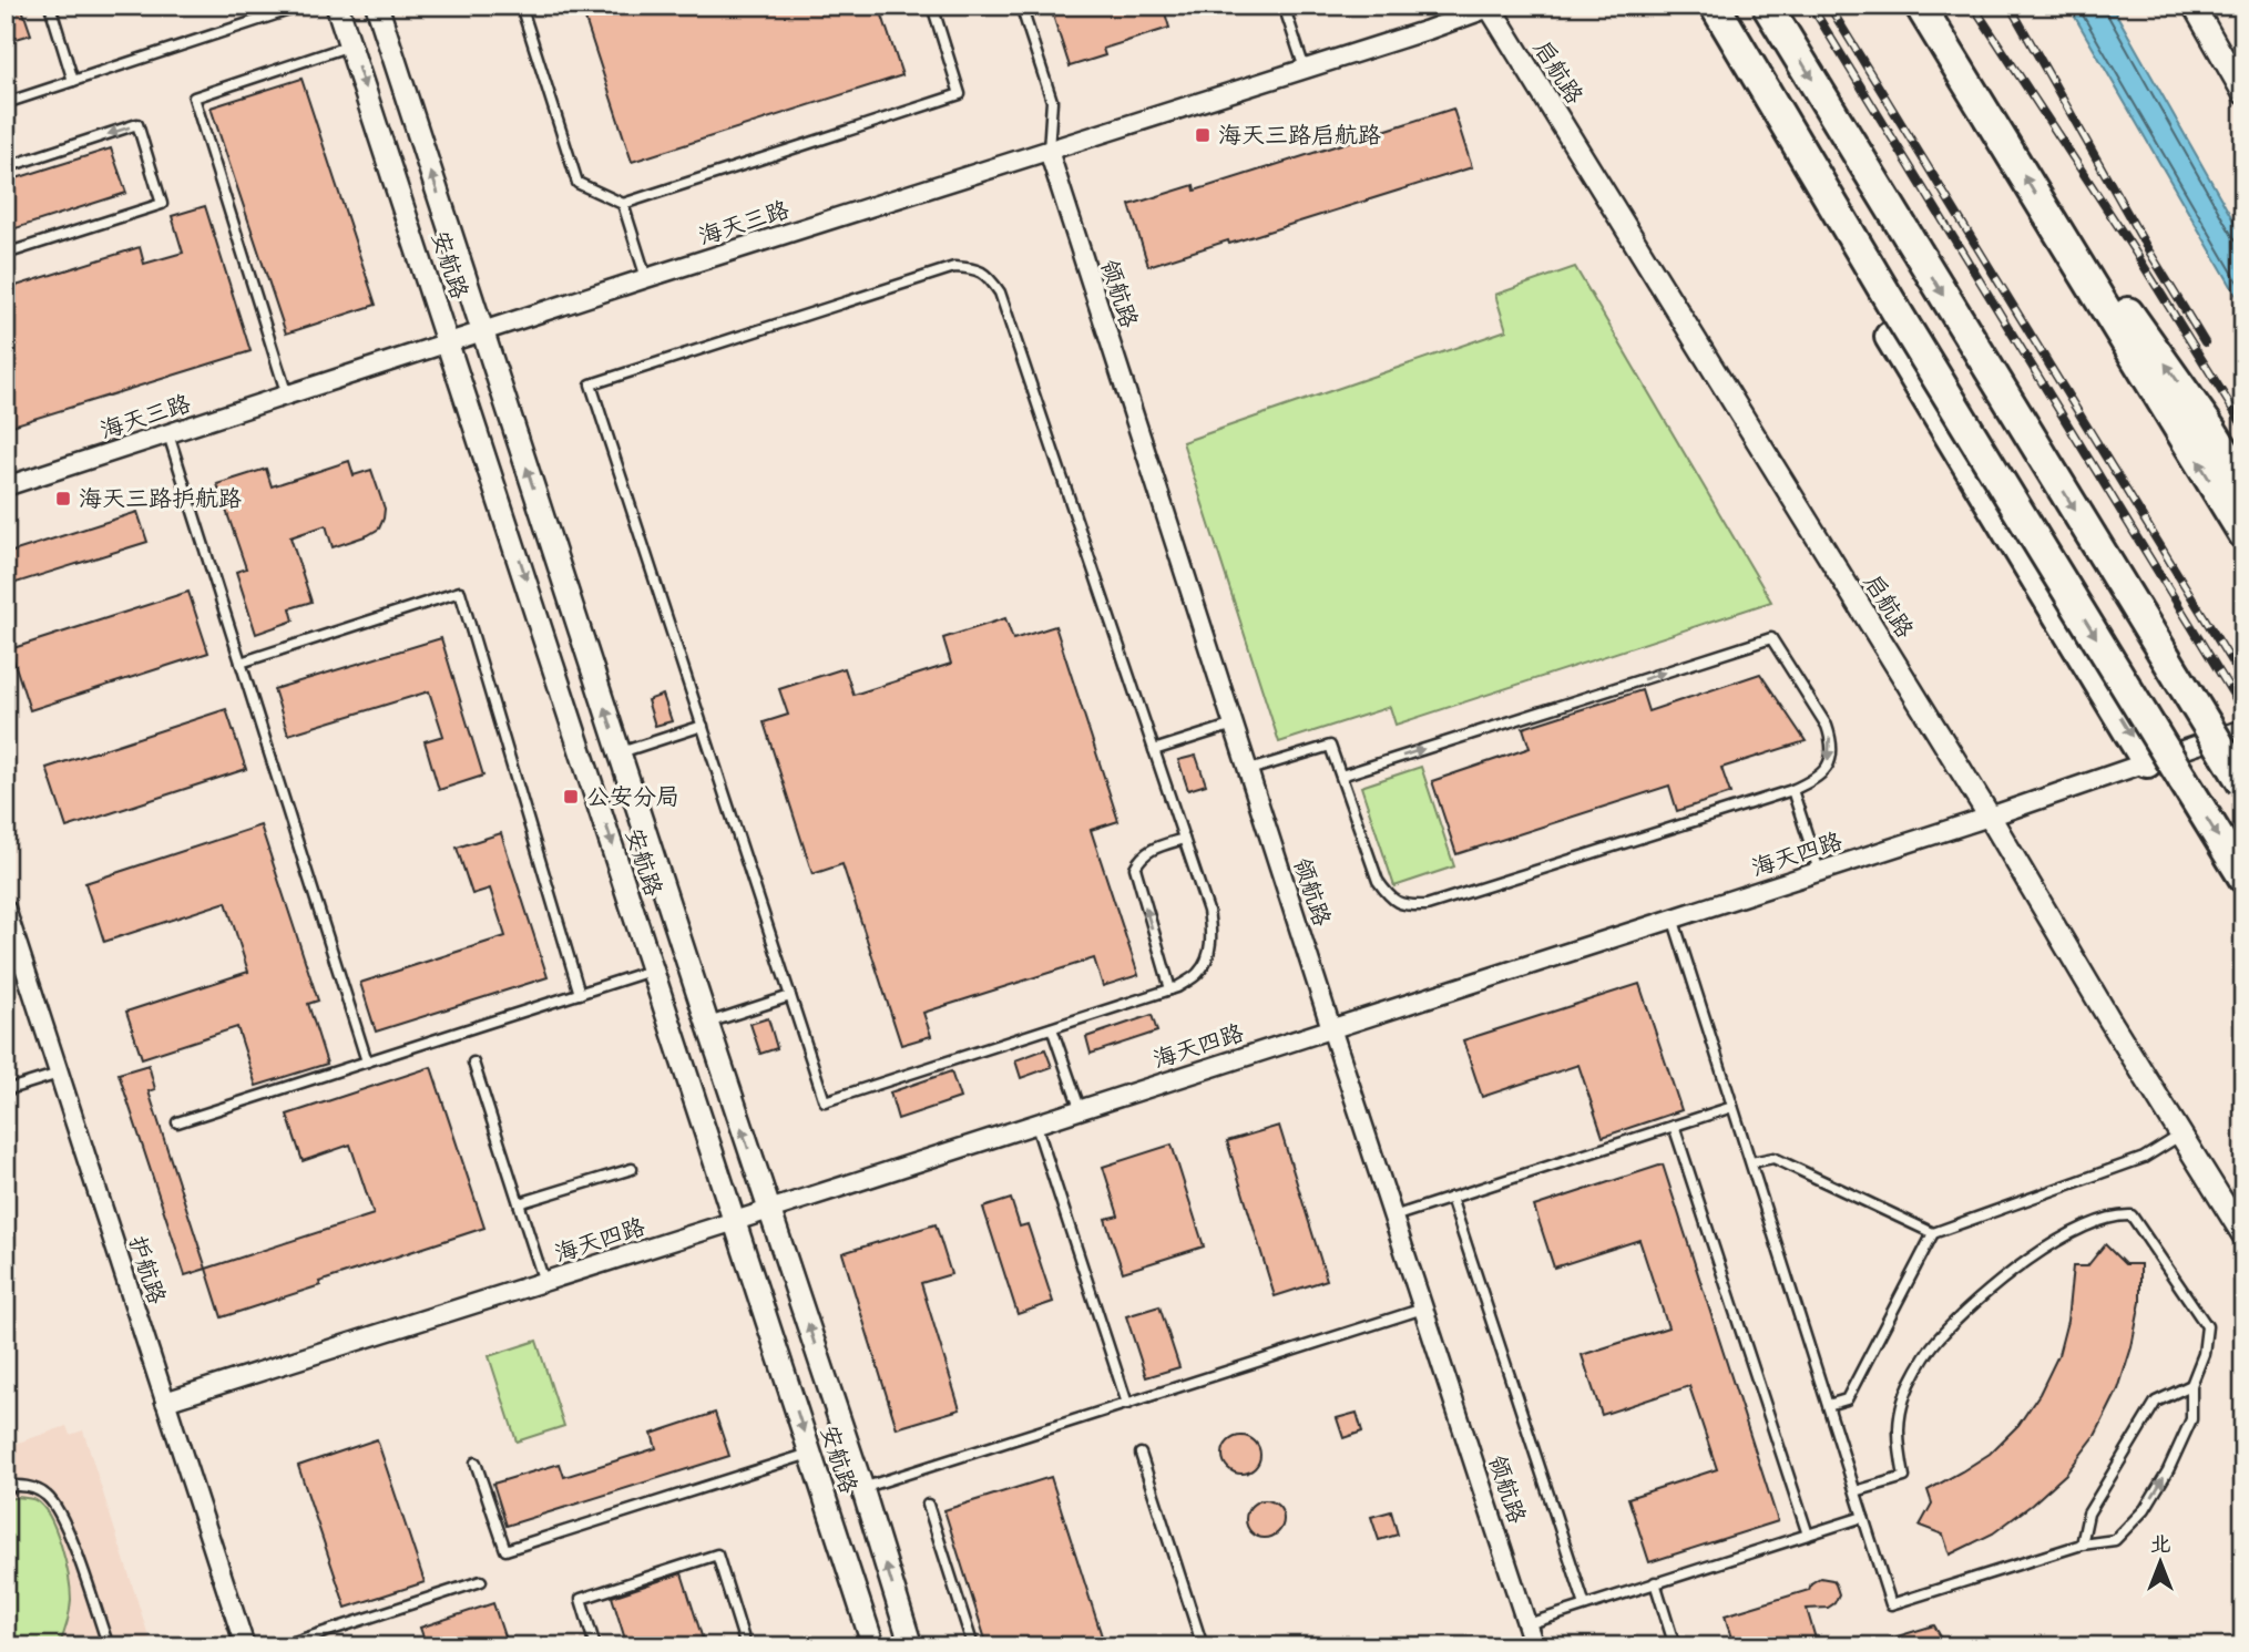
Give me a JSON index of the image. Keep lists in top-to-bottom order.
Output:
{
  "streets": {
    "street": [
      "启航路",
      "海天三路",
      "安航路",
      "领航路",
      "海天四路",
      "护航路"
    ]
  },
  "crossings": [
    ["启航路", "海天三路"],
    ["启航路", "海天四路"],
    ["海天三路", "安航路"],
    ["海天三路", "领航路"],
    ["安航路", "海天四路"],
    ["领航路", "海天四路"],
    ["海天四路", "护航路"]
  ],
  "places": {
    "transit": ["海天三路启航路", "海天三路护航路", "公安分局"]
  },
  "north": "top"
}
